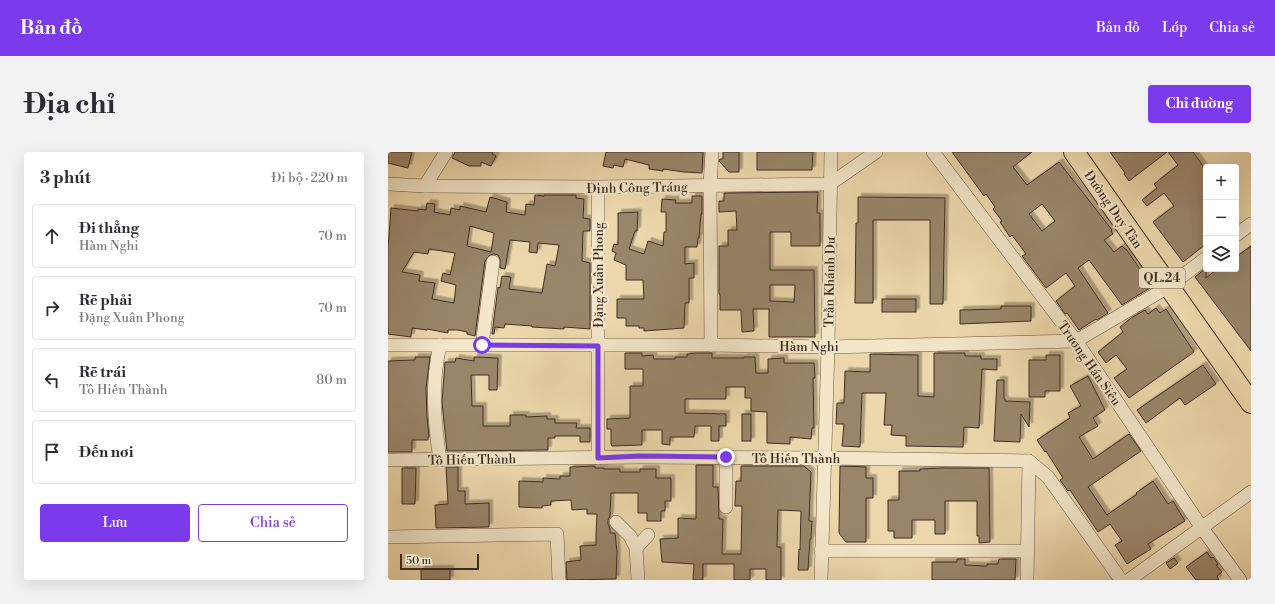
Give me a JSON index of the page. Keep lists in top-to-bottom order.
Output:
{
  "streets": {
    "main road": ["Đường Duy Tân", "QL.24"],
    "street": [
      "Đinh Công Tráng",
      "Đặng Xuân Phong",
      "Trần Khánh Dư",
      "Hàm Nghi",
      "Trương Hán Siêu",
      "Tô Hiến Thành"
    ]
  },
  "crossings": [
    ["Đinh Công Tráng", "Đặng Xuân Phong"],
    ["Đinh Công Tráng", "Trần Khánh Dư"],
    ["Đường Duy Tân", "Hàm Nghi"],
    ["Đặng Xuân Phong", "Hàm Nghi"],
    ["Đặng Xuân Phong", "Tô Hiến Thành"],
    ["Trần Khánh Dư", "Hàm Nghi"],
    ["Trần Khánh Dư", "Tô Hiến Thành"],
    ["Hàm Nghi", "Trương Hán Siêu"]
  ],
  "scale_bar": "50 m",
  "page": {
    "header": "Bản đồ",
    "nav": ["Bản đồ", "Lớp", "Chia sẻ"],
    "buttons": [
      "Chỉ đường",
      ["Lưu", "Chia sẻ"]
    ],
    "title": "Địa chỉ",
    "heading": ["3 phút", "Đi bộ · 220 m"],
    "map_buttons": ["+", "−"],
    "list": [
      ["Đi thẳng", "Hàm Nghi", "70 m"],
      ["Rẽ phải", "Đặng Xuân Phong", "70 m"],
      ["Rẽ trái", "Tô Hiến Thành", "80 m"],
      "Đến nơi"
    ],
    "scale": "50 m"
  }
}
